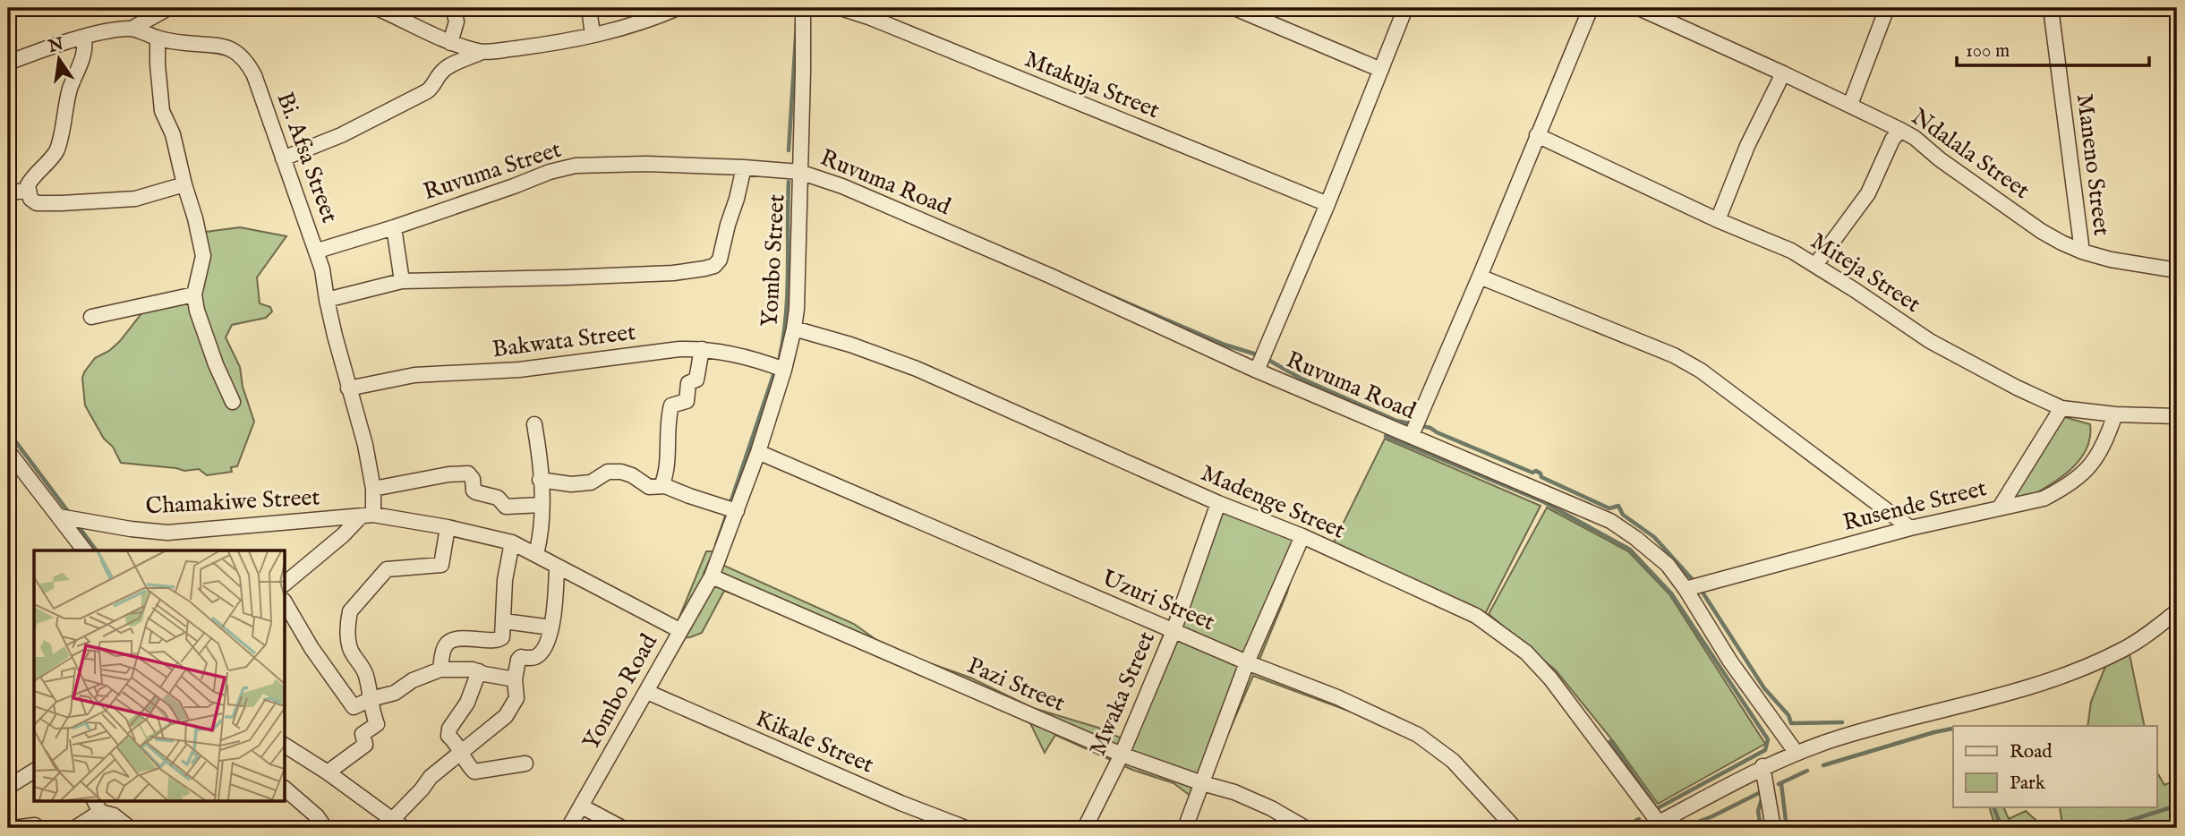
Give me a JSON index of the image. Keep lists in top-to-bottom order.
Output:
{
  "streets": {
    "street": [
      "Mtakuja Street",
      "Ndalala Street",
      "Bi. Afsa Street",
      "Maneno Street",
      "Ruvuma Street",
      "Ruvuma Road",
      "Yombo Street",
      "Miteja Street",
      "Bakwata Street",
      "Chamakiwe Street",
      "Madenge Street",
      "Rusende Street",
      "Uzuri Street",
      "Pazi Street",
      "Yombo Road",
      "Mwaka Street",
      "Kikale Street"
    ]
  },
  "crossings": [
    ["Ndalala Street", "Maneno Street"],
    ["Bi. Afsa Street", "Ruvuma Street"],
    ["Bi. Afsa Street", "Bakwata Street"],
    ["Bi. Afsa Street", "Chamakiwe Street"],
    ["Ruvuma Street", "Ruvuma Road"],
    ["Ruvuma Street", "Yombo Street"],
    ["Ruvuma Road", "Yombo Street"],
    ["Ruvuma Road", "Rusende Street"],
    ["Yombo Street", "Bakwata Street"],
    ["Yombo Street", "Madenge Street"],
    ["Yombo Street", "Uzuri Street"],
    ["Yombo Street", "Pazi Street"],
    ["Yombo Street", "Yombo Road"],
    ["Miteja Street", "Rusende Street"],
    ["Chamakiwe Street", "Yombo Road"],
    ["Madenge Street", "Mwaka Street"],
    ["Uzuri Street", "Mwaka Street"],
    ["Pazi Street", "Yombo Road"],
    ["Pazi Street", "Mwaka Street"],
    ["Yombo Road", "Kikale Street"]
  ],
  "legend": ["Road", "Park"],
  "scale_bar": "100 m",
  "north": "top"
}
